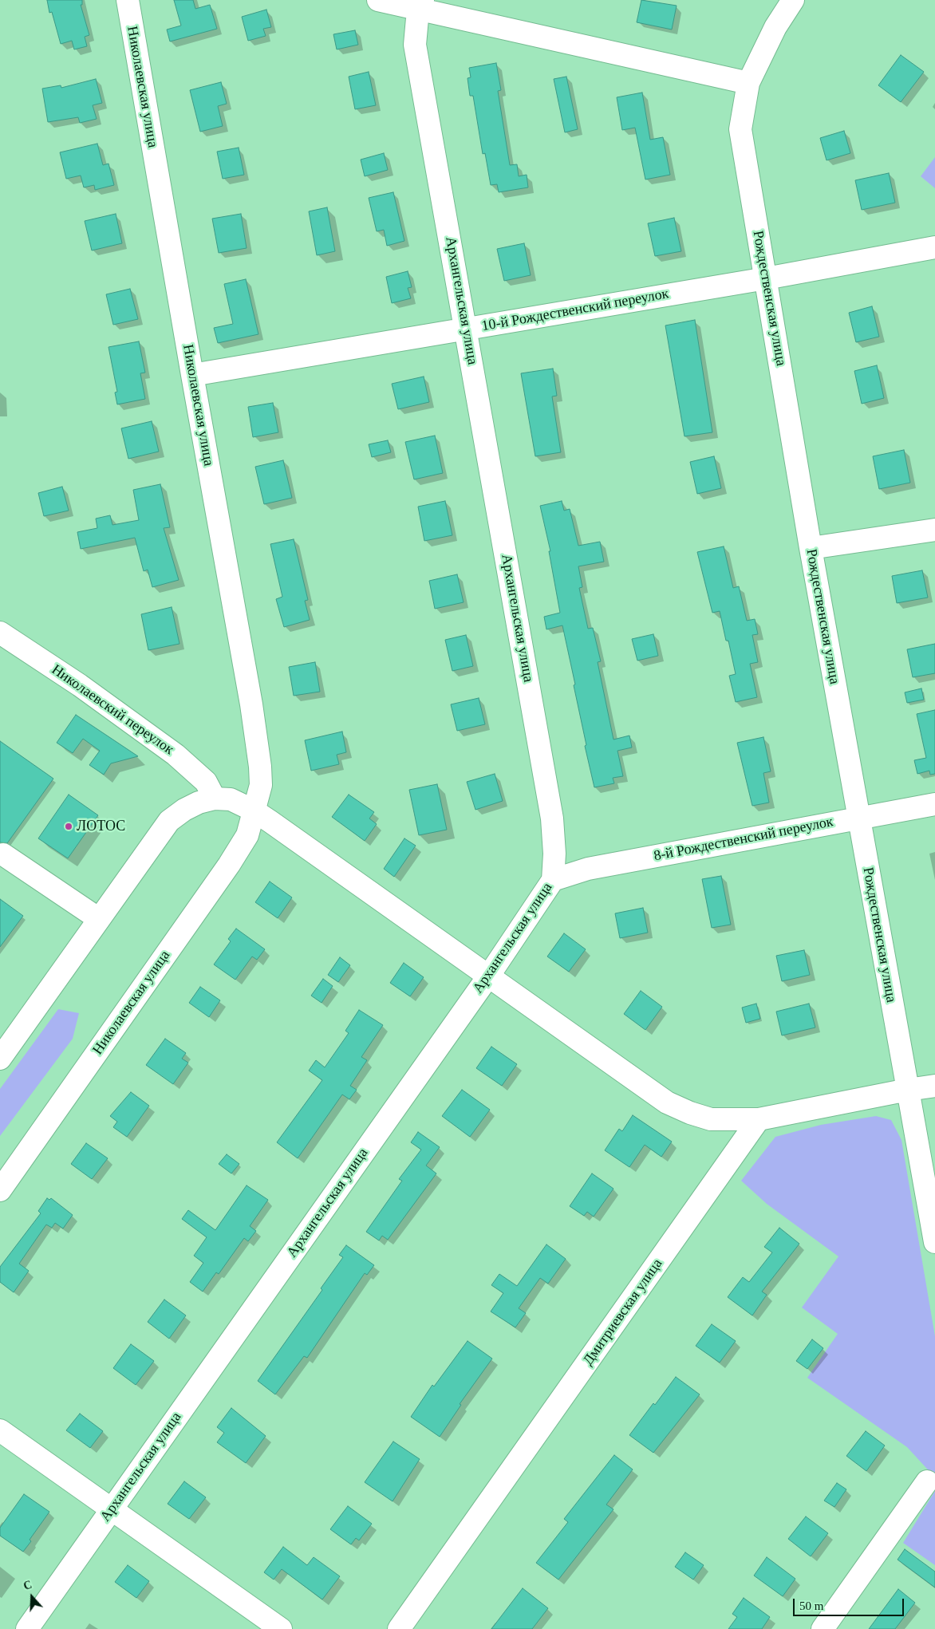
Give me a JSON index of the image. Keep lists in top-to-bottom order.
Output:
{
  "streets": {
    "street": [
      "Николаевская улица",
      "Рождественская улица",
      "Архангельская улица",
      "10-й Рождественский переулок",
      "Николаевский переулок",
      "8-й Рождественский переулок",
      "Дмитриевская улица"
    ]
  },
  "crossings": [
    ["Николаевская улица", "10-й Рождественский переулок"],
    ["Рождественская улица", "10-й Рождественский переулок"],
    ["Рождественская улица", "8-й Рождественский переулок"],
    ["Архангельская улица", "10-й Рождественский переулок"],
    ["Архангельская улица", "8-й Рождественский переулок"]
  ],
  "places": ["ЛОТОС"],
  "scale_bar": "50 m",
  "north": "top"
}
